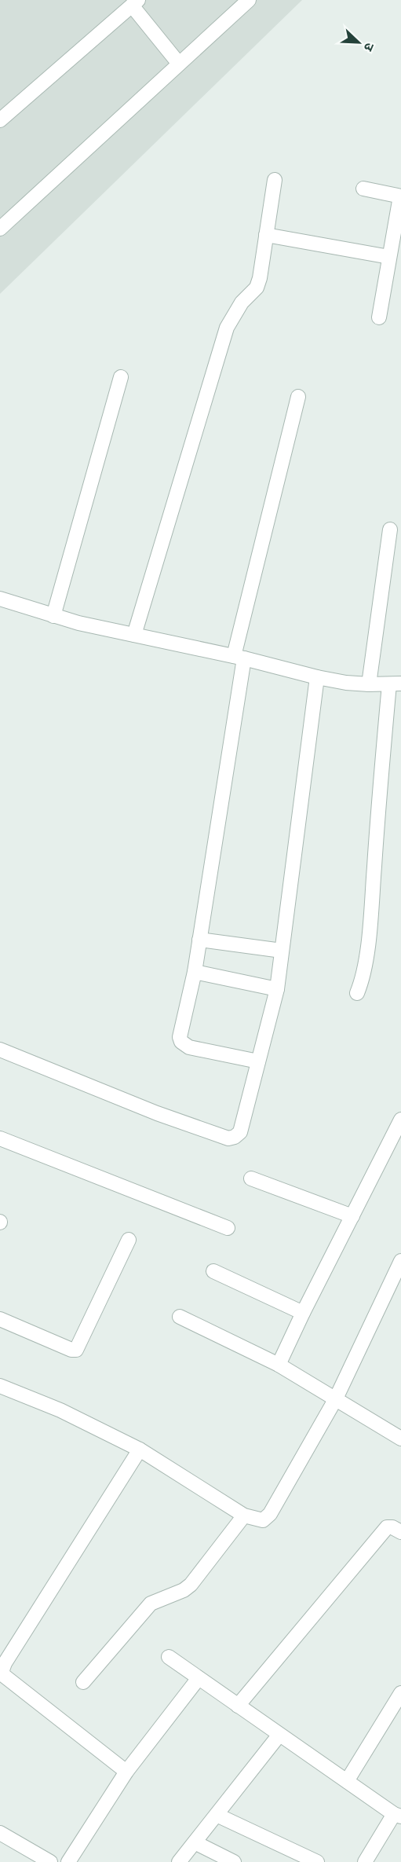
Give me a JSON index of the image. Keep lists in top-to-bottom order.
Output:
{
  "north": "bottom right"
}
